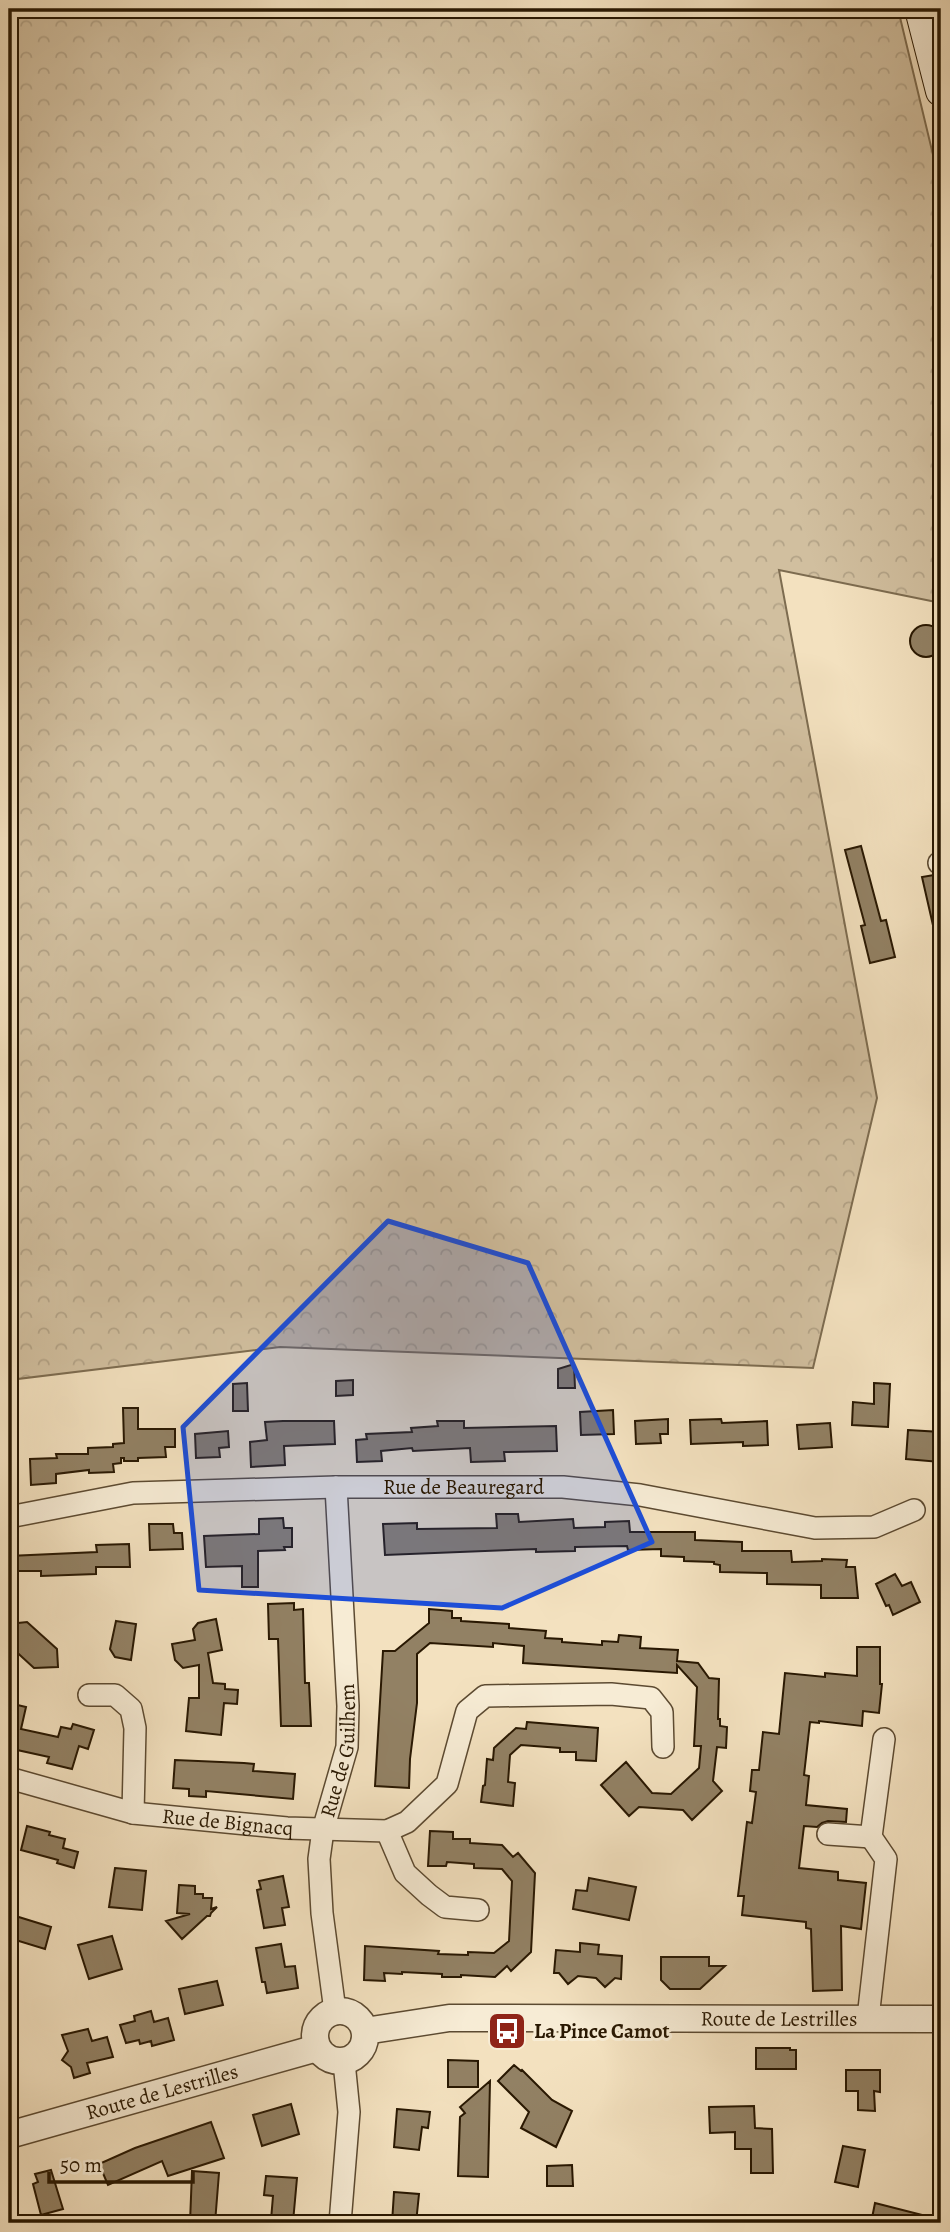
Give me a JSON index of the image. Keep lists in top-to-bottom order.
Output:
{
  "streets": {
    "street": [
      "Rue de Beauregard",
      "Rue de Guilhem",
      "Rue de Bignacq",
      "Route de Lestrilles"
    ]
  },
  "crossings": [
    ["Rue de Beauregard", "Rue de Guilhem"],
    ["Rue de Guilhem", "Rue de Bignacq"],
    ["Rue de Guilhem", "Route de Lestrilles"]
  ],
  "places": {
    "bus stop": ["La Pince Camot"]
  },
  "scale_bar": "50 m"
}
